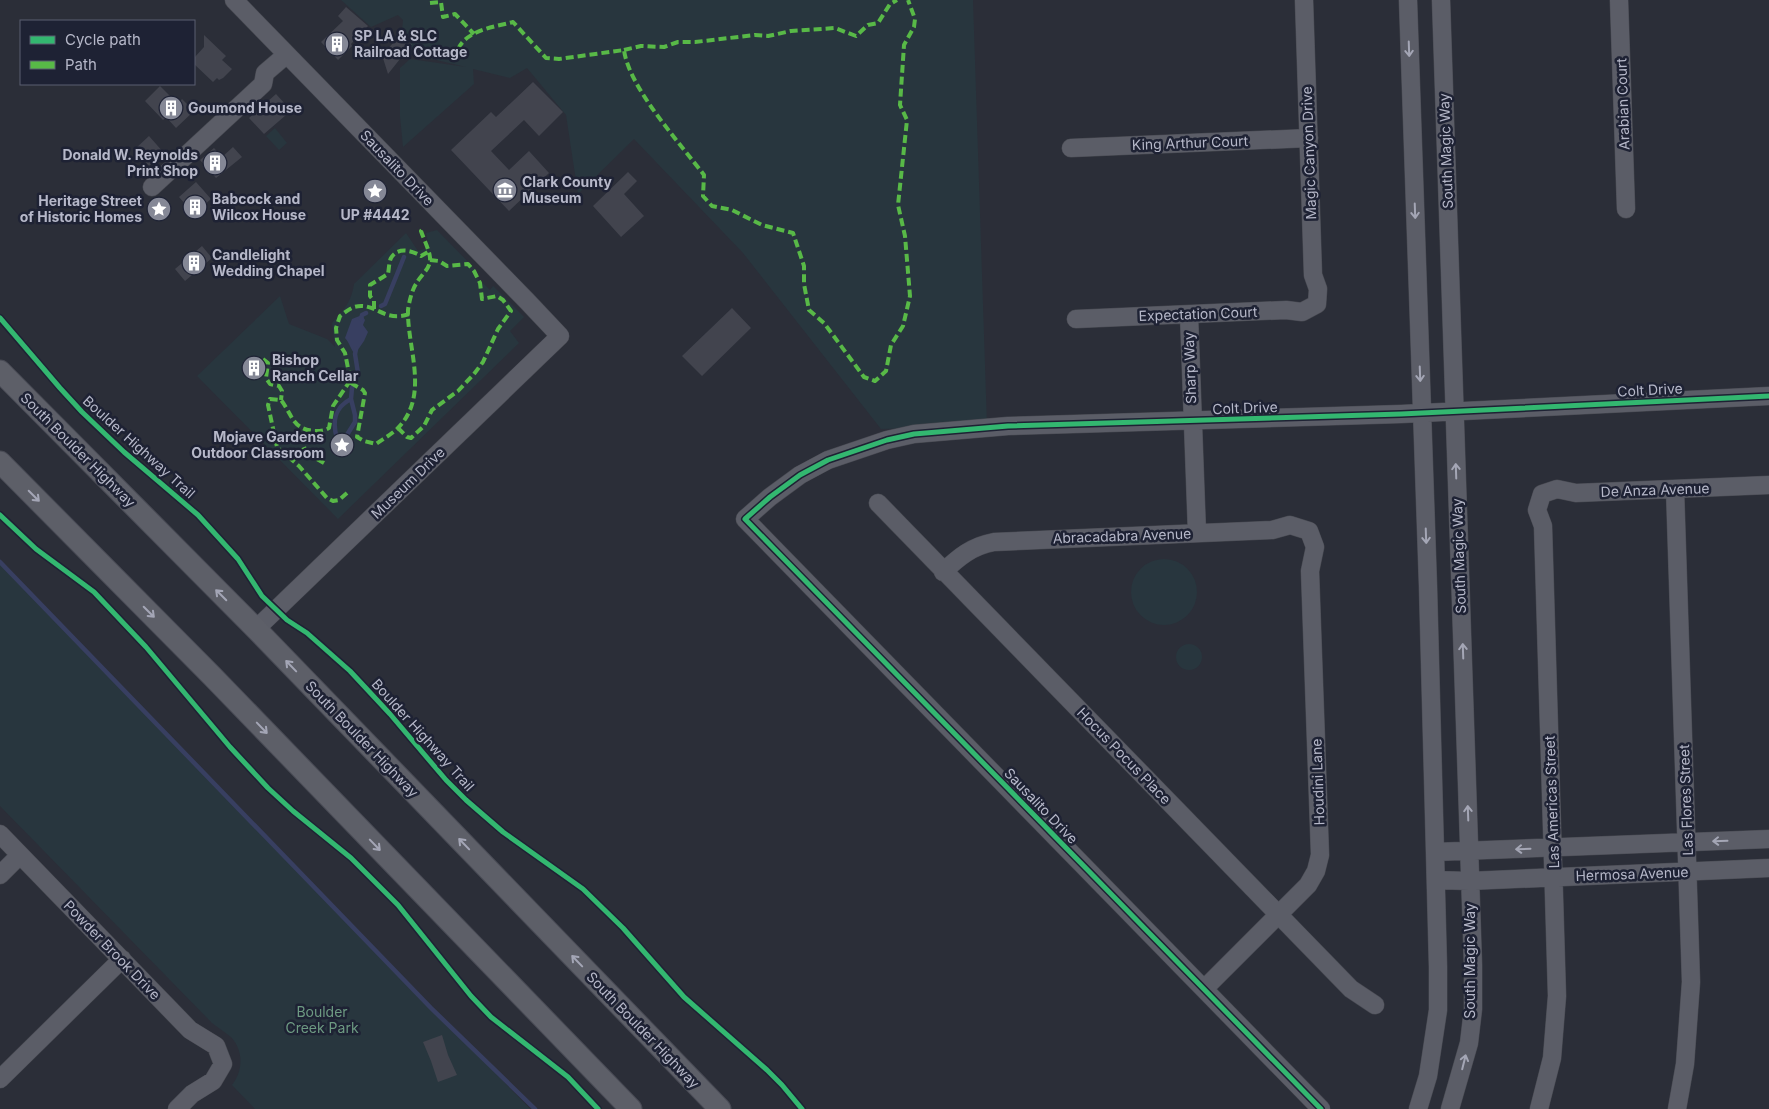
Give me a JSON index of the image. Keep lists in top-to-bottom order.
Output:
{
  "streets": {
    "main road": ["South Boulder Highway"],
    "street": [
      "Arabian Court",
      "King Arthur Court",
      "South Magic Way",
      "Magic Canyon Drive",
      "Sausalito Drive",
      "Expectation Court",
      "Sharp Way",
      "Colt Drive",
      "Museum Drive",
      "De Anza Avenue",
      "Abracadabra Avenue",
      "Hocus Pocus Place",
      "Houdini Lane",
      "Las Flores Street",
      "Las Americas Street",
      "Hermosa Avenue",
      "Powder Brook Drive"
    ],
    "cycle path": ["Boulder Highway Trail"]
  },
  "crossings": [
    ["King Arthur Court", "Magic Canyon Drive"],
    ["South Magic Way", "Colt Drive"],
    ["South Magic Way", "Hermosa Avenue"],
    ["Magic Canyon Drive", "Expectation Court"],
    ["Sausalito Drive", "Colt Drive"],
    ["Sausalito Drive", "Museum Drive"],
    ["Sausalito Drive", "Houdini Lane"],
    ["Expectation Court", "Sharp Way"],
    ["Sharp Way", "Colt Drive"],
    ["Sharp Way", "Abracadabra Avenue"],
    ["South Boulder Highway", "Museum Drive"],
    ["De Anza Avenue", "Las Flores Street"],
    ["De Anza Avenue", "Las Americas Street"],
    ["Abracadabra Avenue", "Hocus Pocus Place"],
    ["Abracadabra Avenue", "Houdini Lane"],
    ["Hocus Pocus Place", "Houdini Lane"],
    ["Las Flores Street", "Hermosa Avenue"],
    ["Las Americas Street", "Hermosa Avenue"]
  ],
  "parks": ["Boulder Creek Park"],
  "places": {
    "building": [
      "SP LA & SLC Railroad Cottage",
      "Goumond House",
      "Donald W. Reynolds Print Shop",
      "Babcock and Wilcox House",
      "Candlelight Wedding Chapel",
      "Bishop Ranch Cellar"
    ],
    "museum": ["Clark County Museum"],
    "place": ["UP #4442", "Heritage Street of Historic Homes", "Mojave Gardens Outdoor Classroom"]
  },
  "legend": ["Cycle path", "Path"]
}
